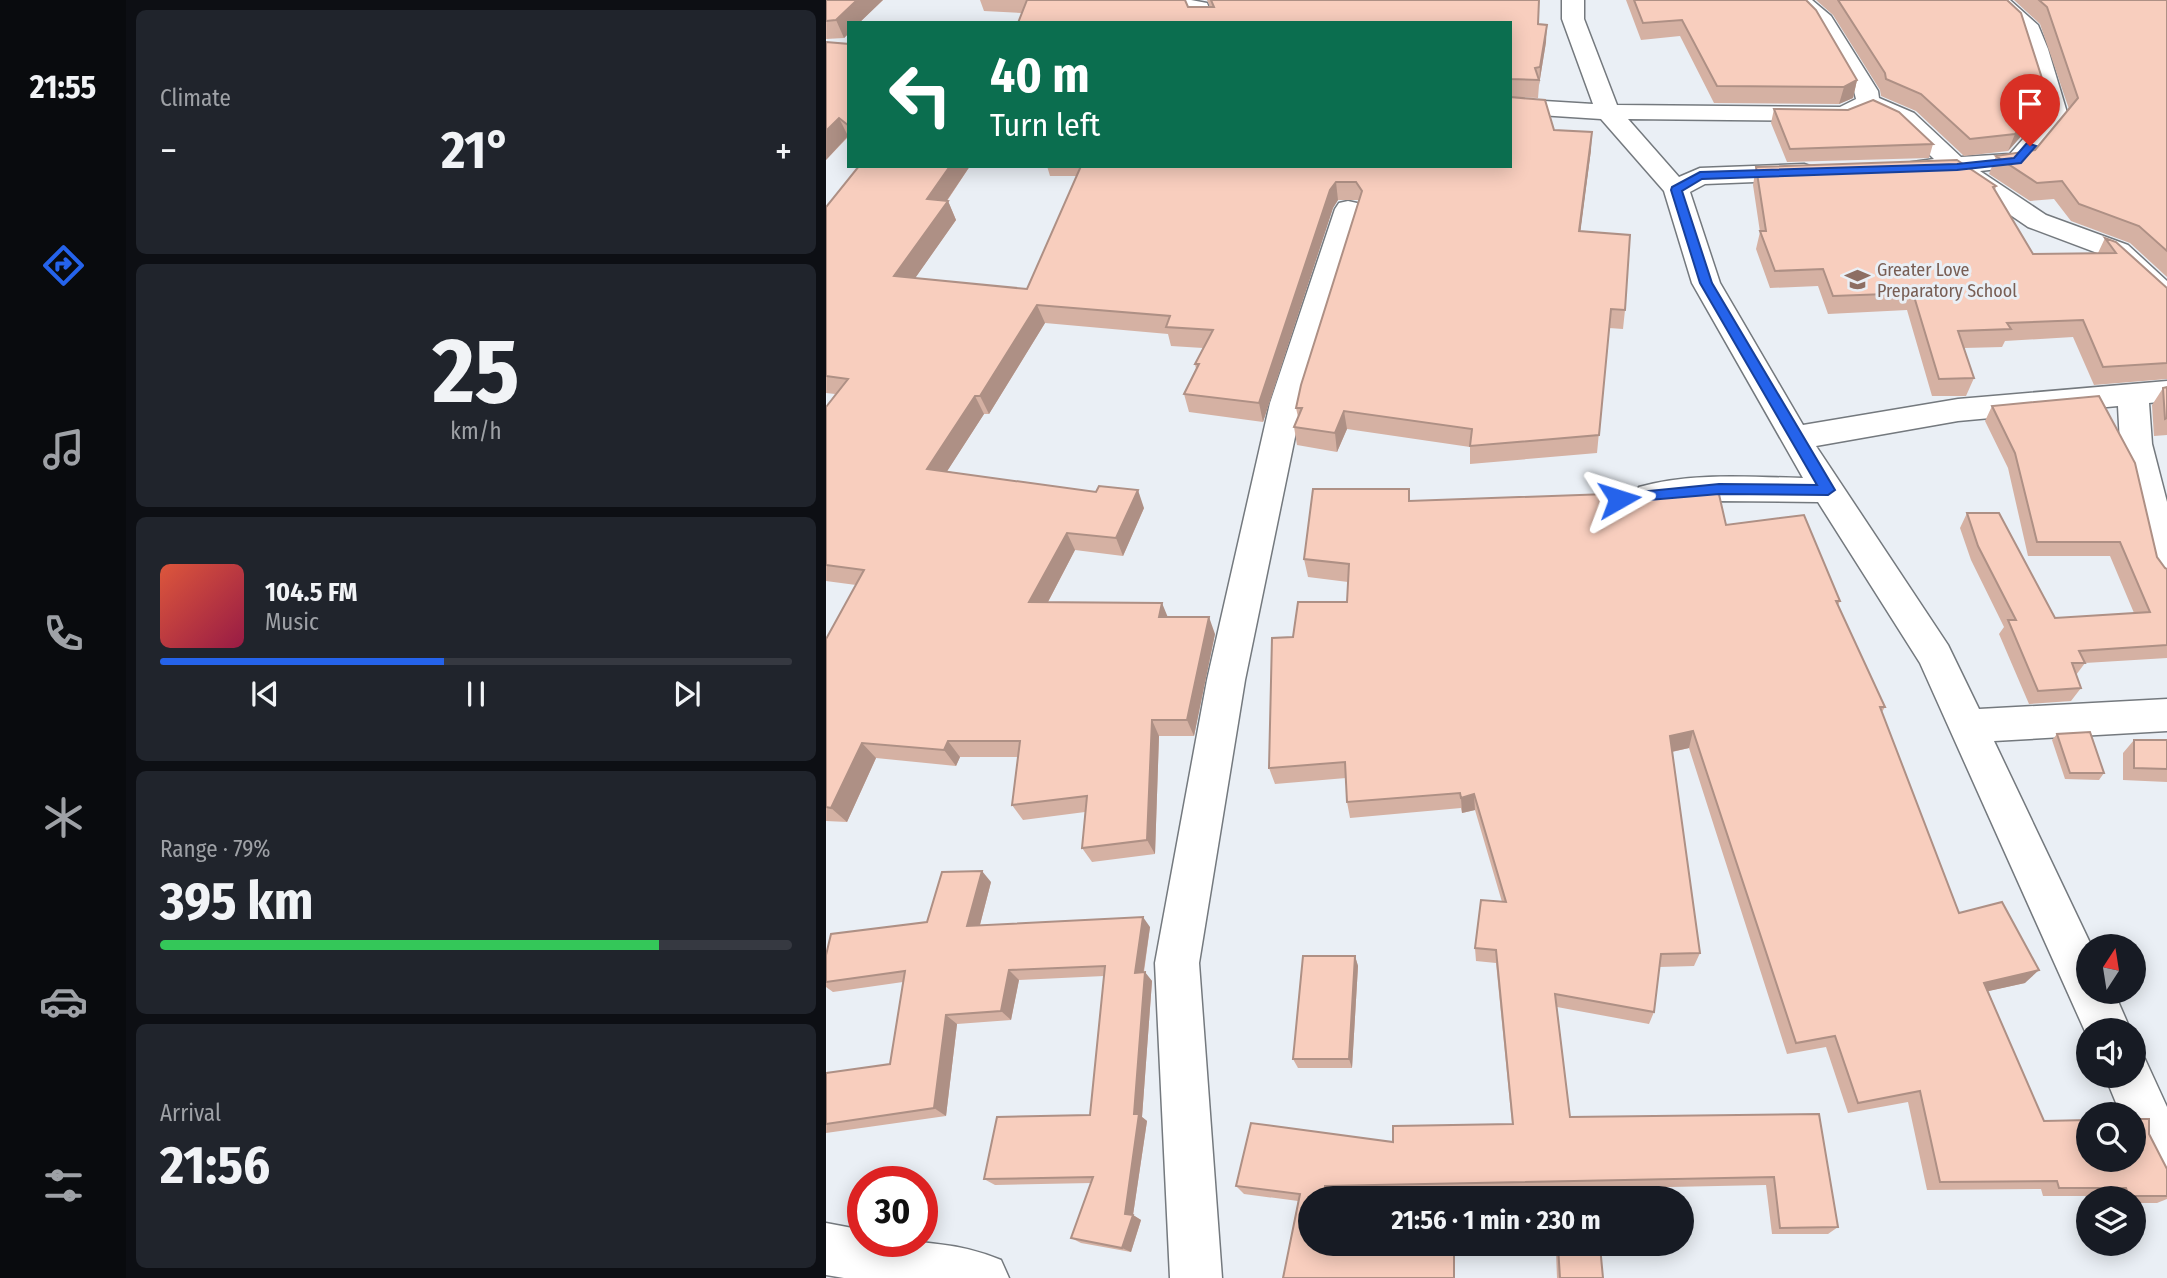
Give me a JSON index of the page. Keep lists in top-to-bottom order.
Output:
{
  "places": {
    "school or university": ["Greater Love Preparatory School"]
  },
  "north": "top",
  "page": {
    "tabs": "21:55",
    "tile": [
      "Climate",
      ["25", "km/h"],
      ["Range · 79%", "395 km"],
      ["Arrival", "21:56"]
    ],
    "turn": ["40 m", "Turn left"],
    "heat": ["−", "21°", "+"],
    "song": ["104.5 FM", "Music"],
    "limit": "30",
    "trip": "21:56 · 1 min · 230 m"
  }
}
